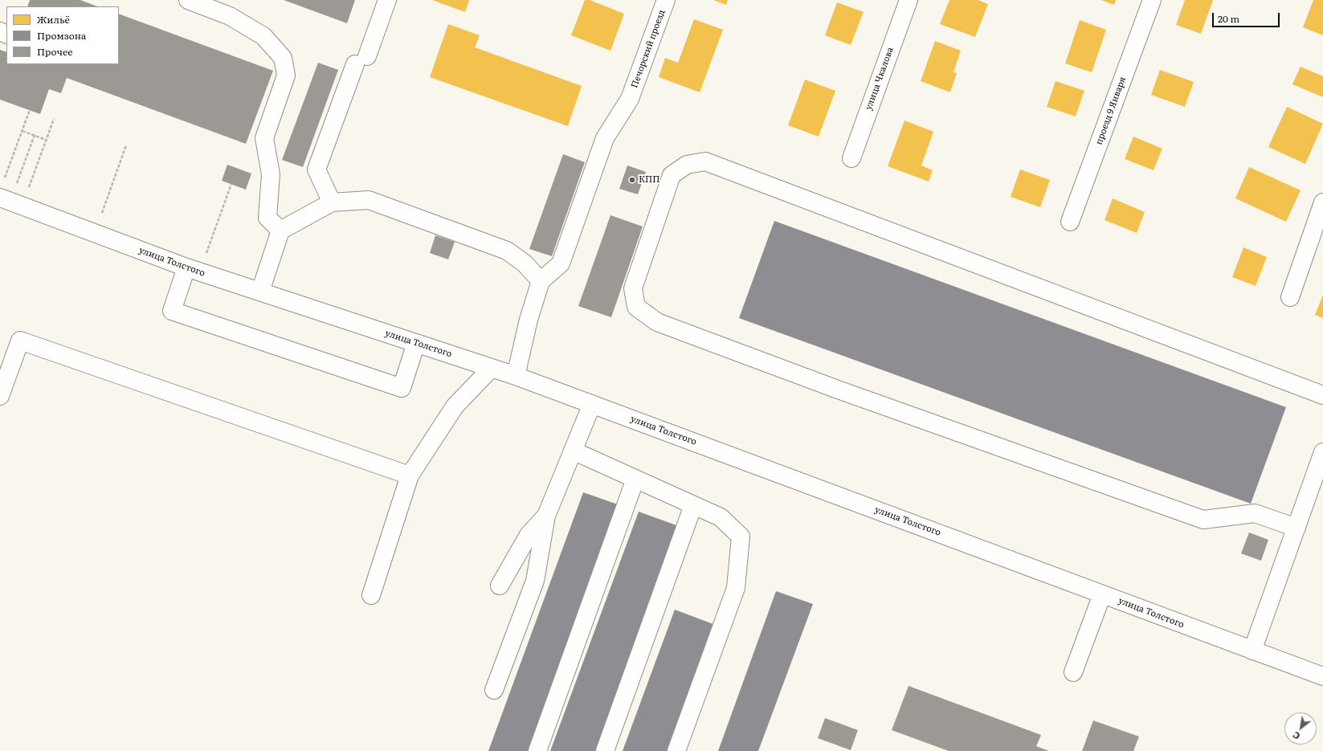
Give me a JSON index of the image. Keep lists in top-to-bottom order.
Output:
{
  "streets": {
    "street": [
      "Печорский проезд",
      "улица Чкалова",
      "проезд 9 Января",
      "улица Толстого"
    ]
  },
  "places": ["КПП"],
  "legend": ["Жильё", "Промзона", "Прочее"],
  "scale_bar": "20 m",
  "north": "bottom left"
}
